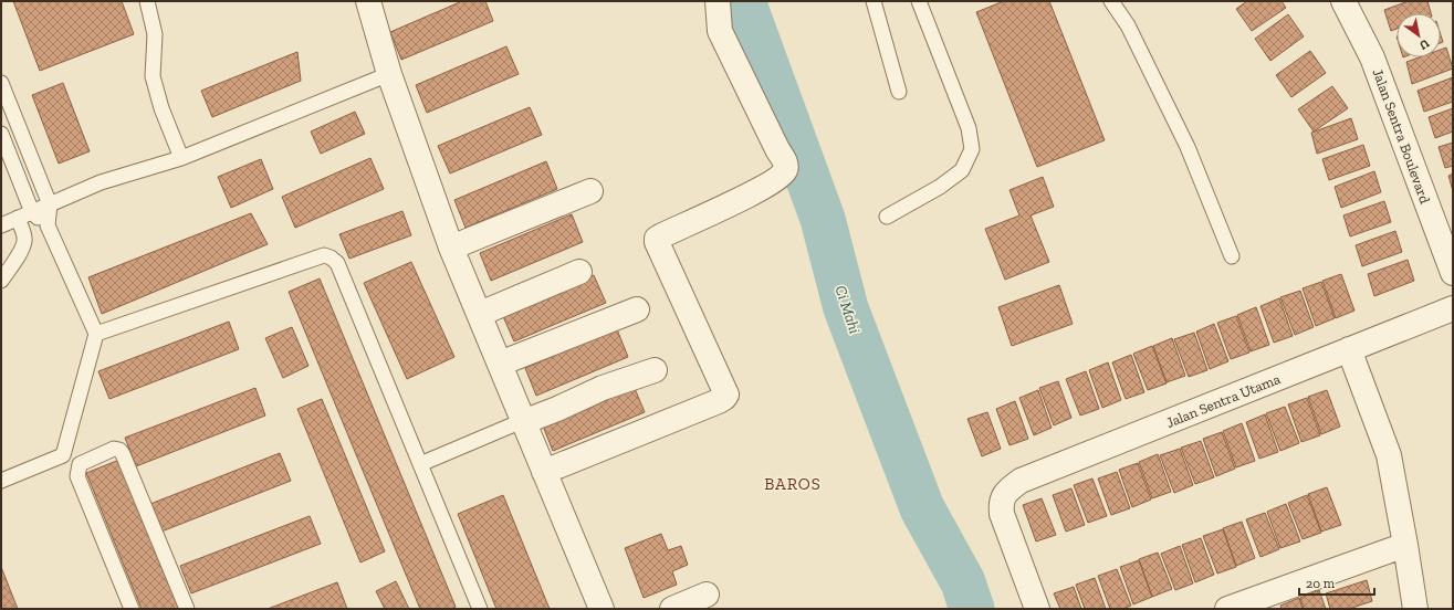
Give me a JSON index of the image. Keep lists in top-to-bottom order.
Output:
{
  "streets": {
    "street": ["Jalan Sentra Boulevard", "Jalan Sentra Utama"]
  },
  "districts": ["BAROS"],
  "water": ["Ci Mahi"],
  "scale_bar": "20 m",
  "north": "bottom right"
}
